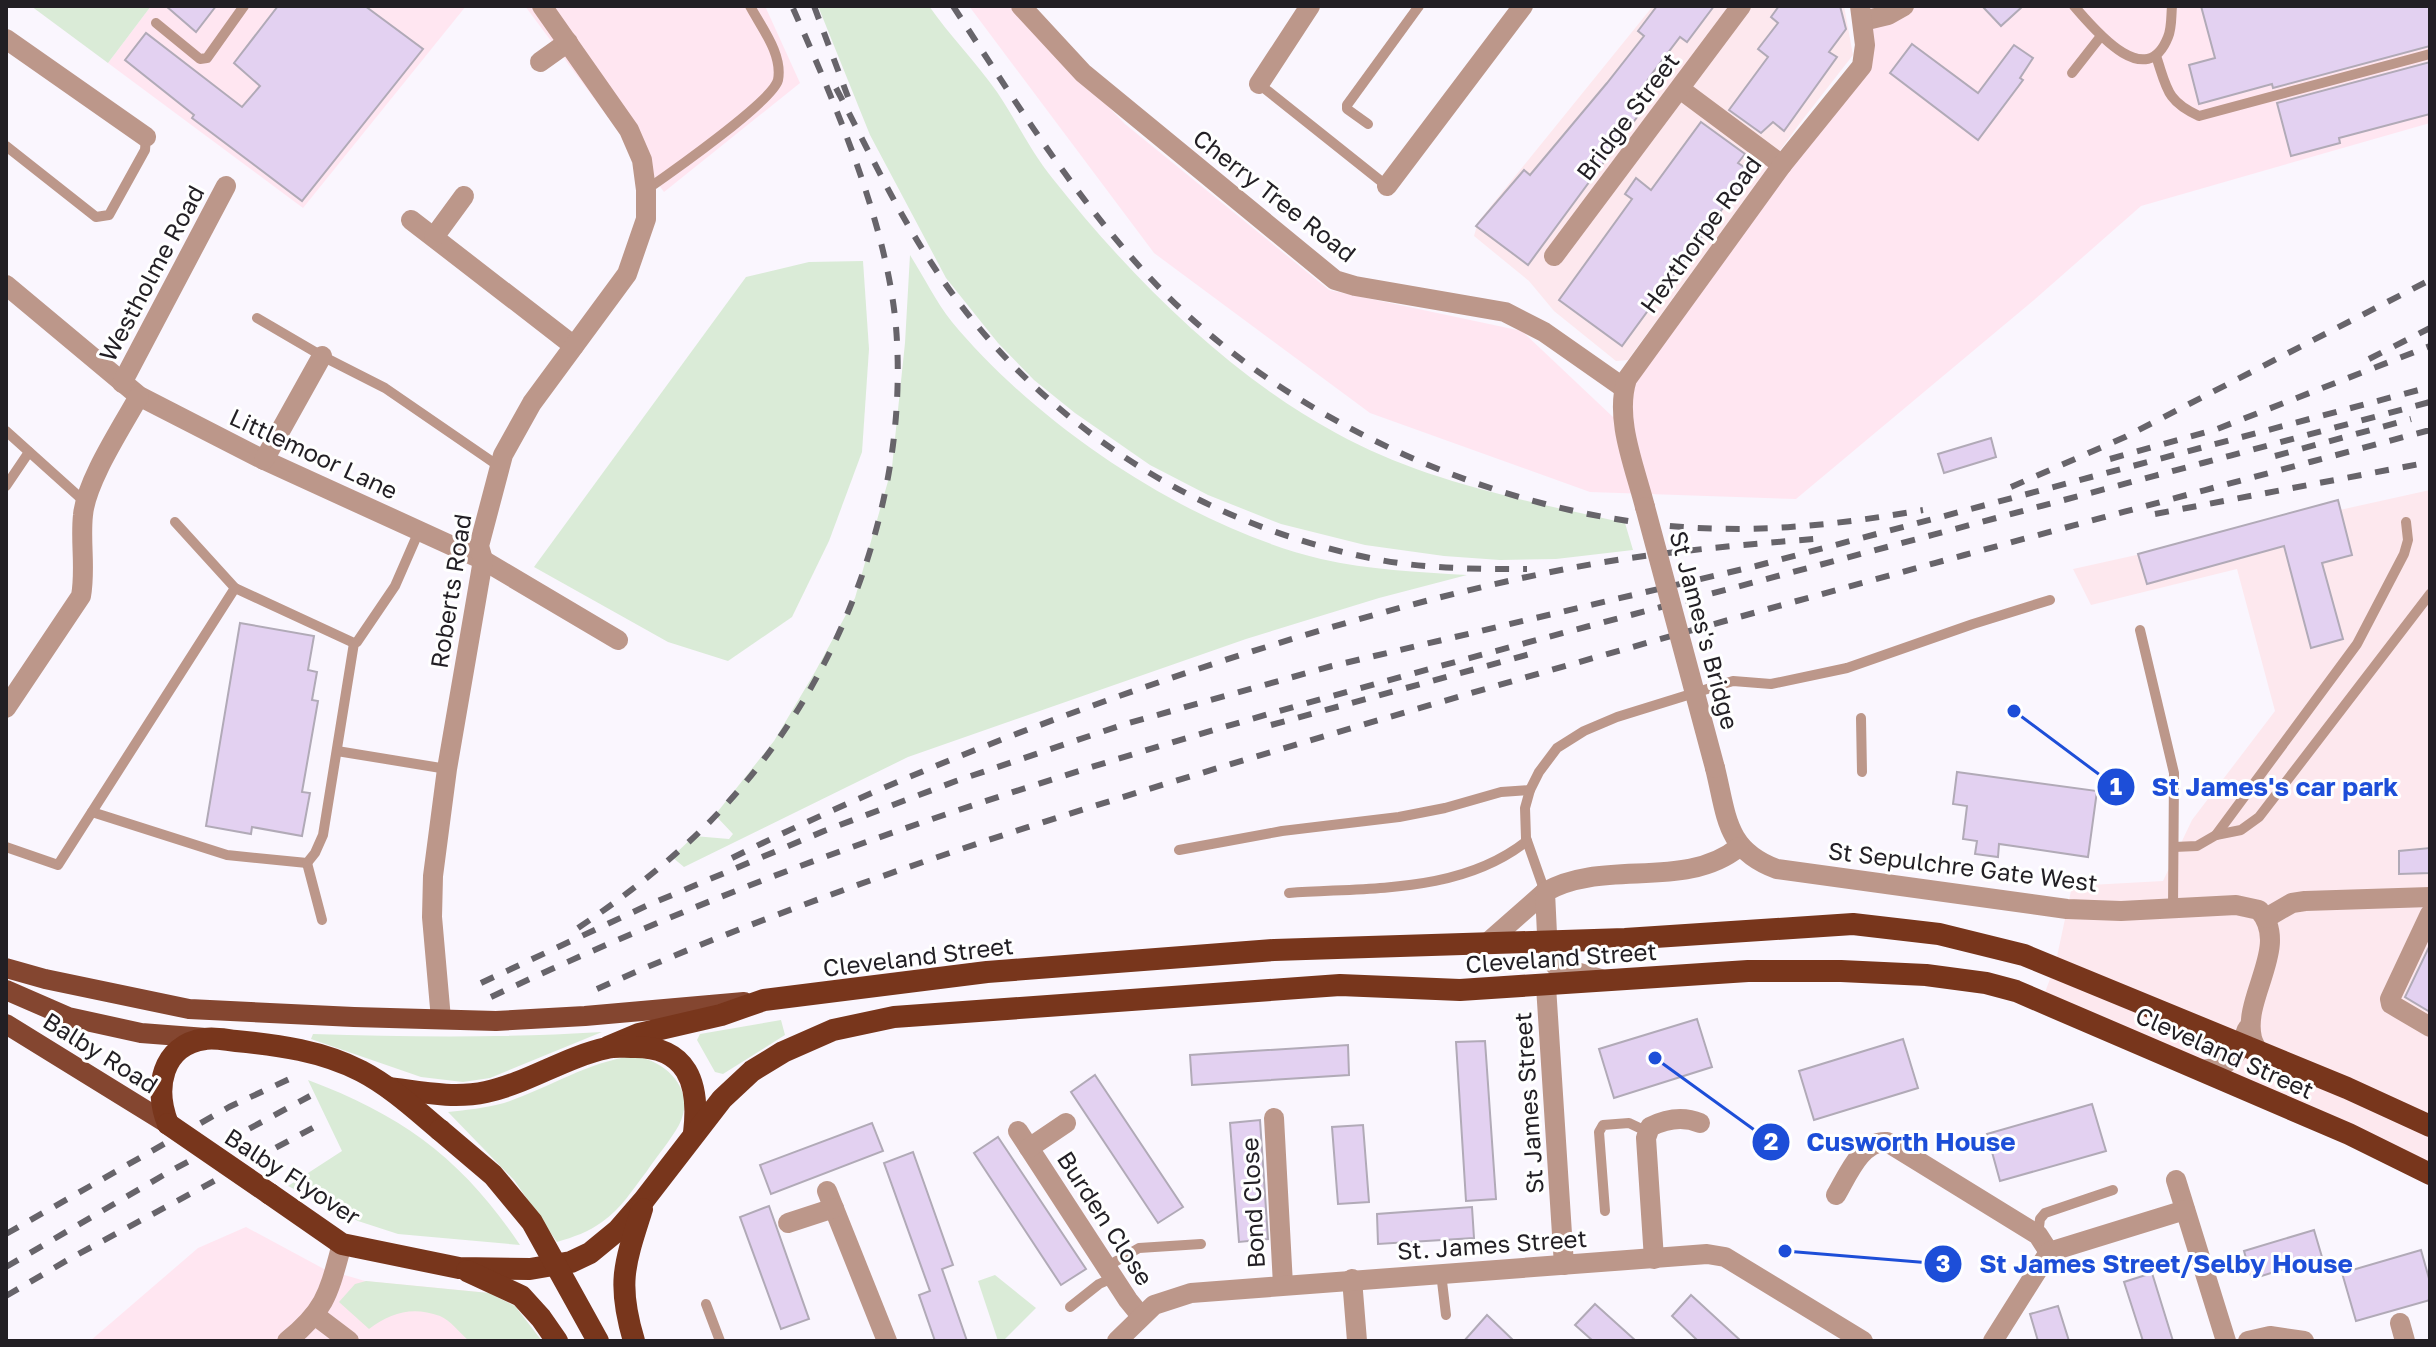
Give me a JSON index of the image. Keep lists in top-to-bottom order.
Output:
{
  "streets": {
    "highway": ["Cleveland Street", "Balby Flyover"],
    "main road": ["Balby Road"],
    "street": [
      "Bridge Street",
      "Cherry Tree Road",
      "Hexthorpe Road",
      "Westholme Road",
      "Littlemoor Lane",
      "Roberts Road",
      "St James's Bridge",
      "St Sepulchre Gate West",
      "St James Street",
      "Bond Close",
      "Burden Close",
      "St. James Street"
    ]
  },
  "crossings": [
    ["Cherry Tree Road", "Hexthorpe Road"],
    ["Cherry Tree Road", "St James's Bridge"],
    ["Hexthorpe Road", "St James's Bridge"],
    ["Westholme Road", "Littlemoor Lane"],
    ["Littlemoor Lane", "Roberts Road"],
    ["Roberts Road", "Cleveland Street"],
    ["St James's Bridge", "St Sepulchre Gate West"],
    ["Cleveland Street", "St James Street"],
    ["Cleveland Street", "Balby Flyover"],
    ["Balby Road", "Balby Flyover"],
    ["St James Street", "St. James Street"],
    ["Bond Close", "St. James Street"],
    ["Burden Close", "St. James Street"]
  ],
  "places": ["St James's car park", "Cusworth House", "St James Street/Selby House"]
}
